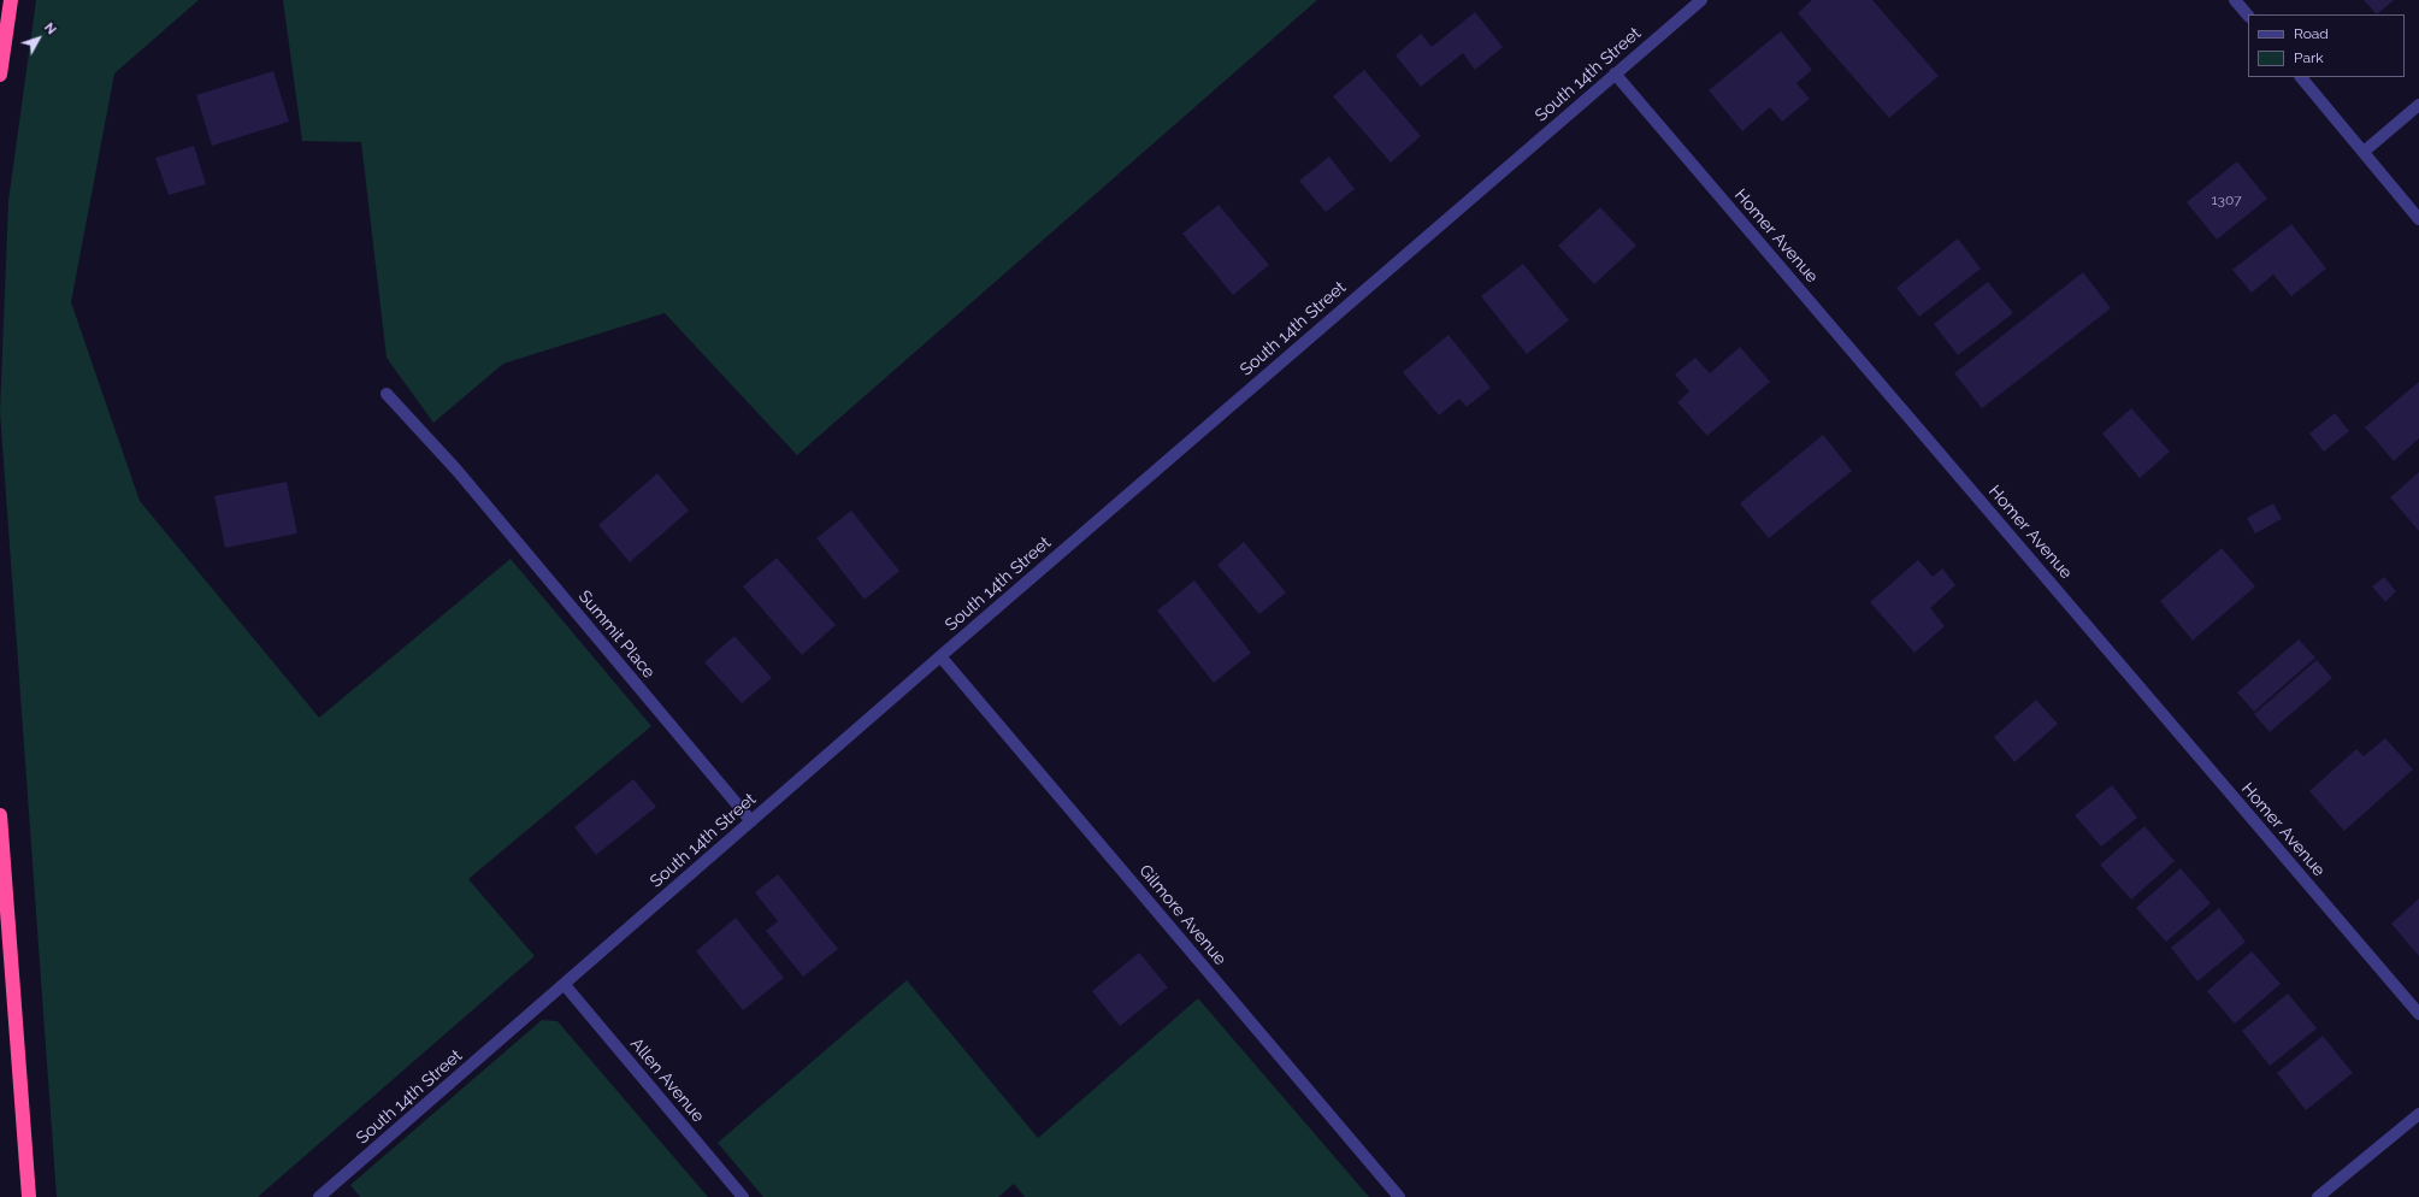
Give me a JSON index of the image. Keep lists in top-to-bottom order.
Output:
{
  "streets": {
    "street": [
      "South 14th Street",
      "Homer Avenue",
      "Summit Place",
      "Gilmore Avenue",
      "Allen Avenue"
    ]
  },
  "crossings": [
    ["South 14th Street", "Homer Avenue"],
    ["South 14th Street", "Summit Place"],
    ["South 14th Street", "Gilmore Avenue"],
    ["South 14th Street", "Allen Avenue"]
  ],
  "house_numbers": ["1307"],
  "legend": ["Road", "Park"],
  "north": "top right"
}
